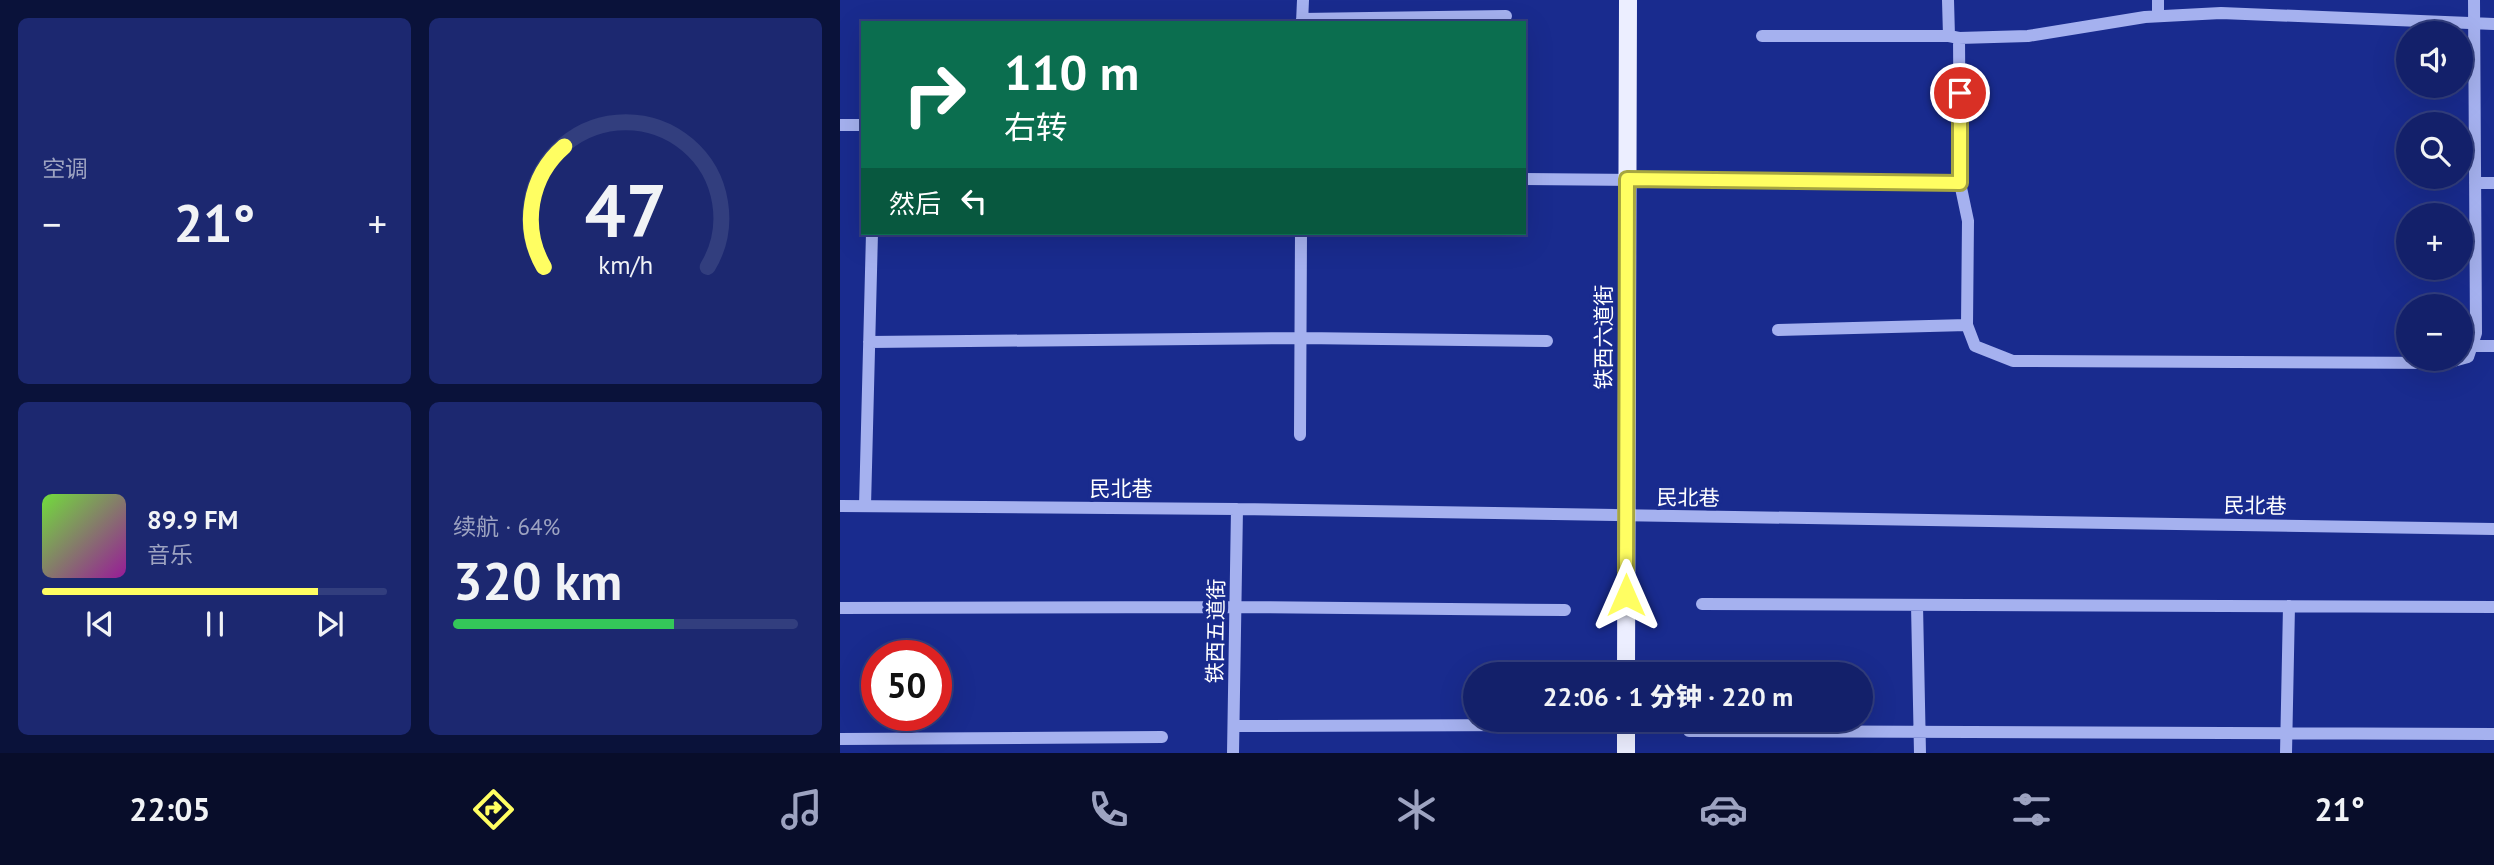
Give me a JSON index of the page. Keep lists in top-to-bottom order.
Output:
{
  "streets": {
    "main road": ["铁西六道街"],
    "street": ["民北巷", "铁西五道街"]
  },
  "crossings": [
    ["铁西六道街", "民北巷"],
    ["民北巷", "铁西五道街"]
  ],
  "page": {
    "tile": [
      "空调",
      ["续航 · 64%", "320 km"]
    ],
    "map_buttons": ["+", "−"],
    "turn": ["110 m", "右转"],
    "then": "然后",
    "heat": ["−", "21°", "+"],
    "song": ["89.9 FM", "音乐"],
    "limit": "50",
    "trip": "22:06 · 1 分钟 · 220 m",
    "tabs": ["22:05", "21°"],
    "gauge": ["47", "km/h"]
  }
}
